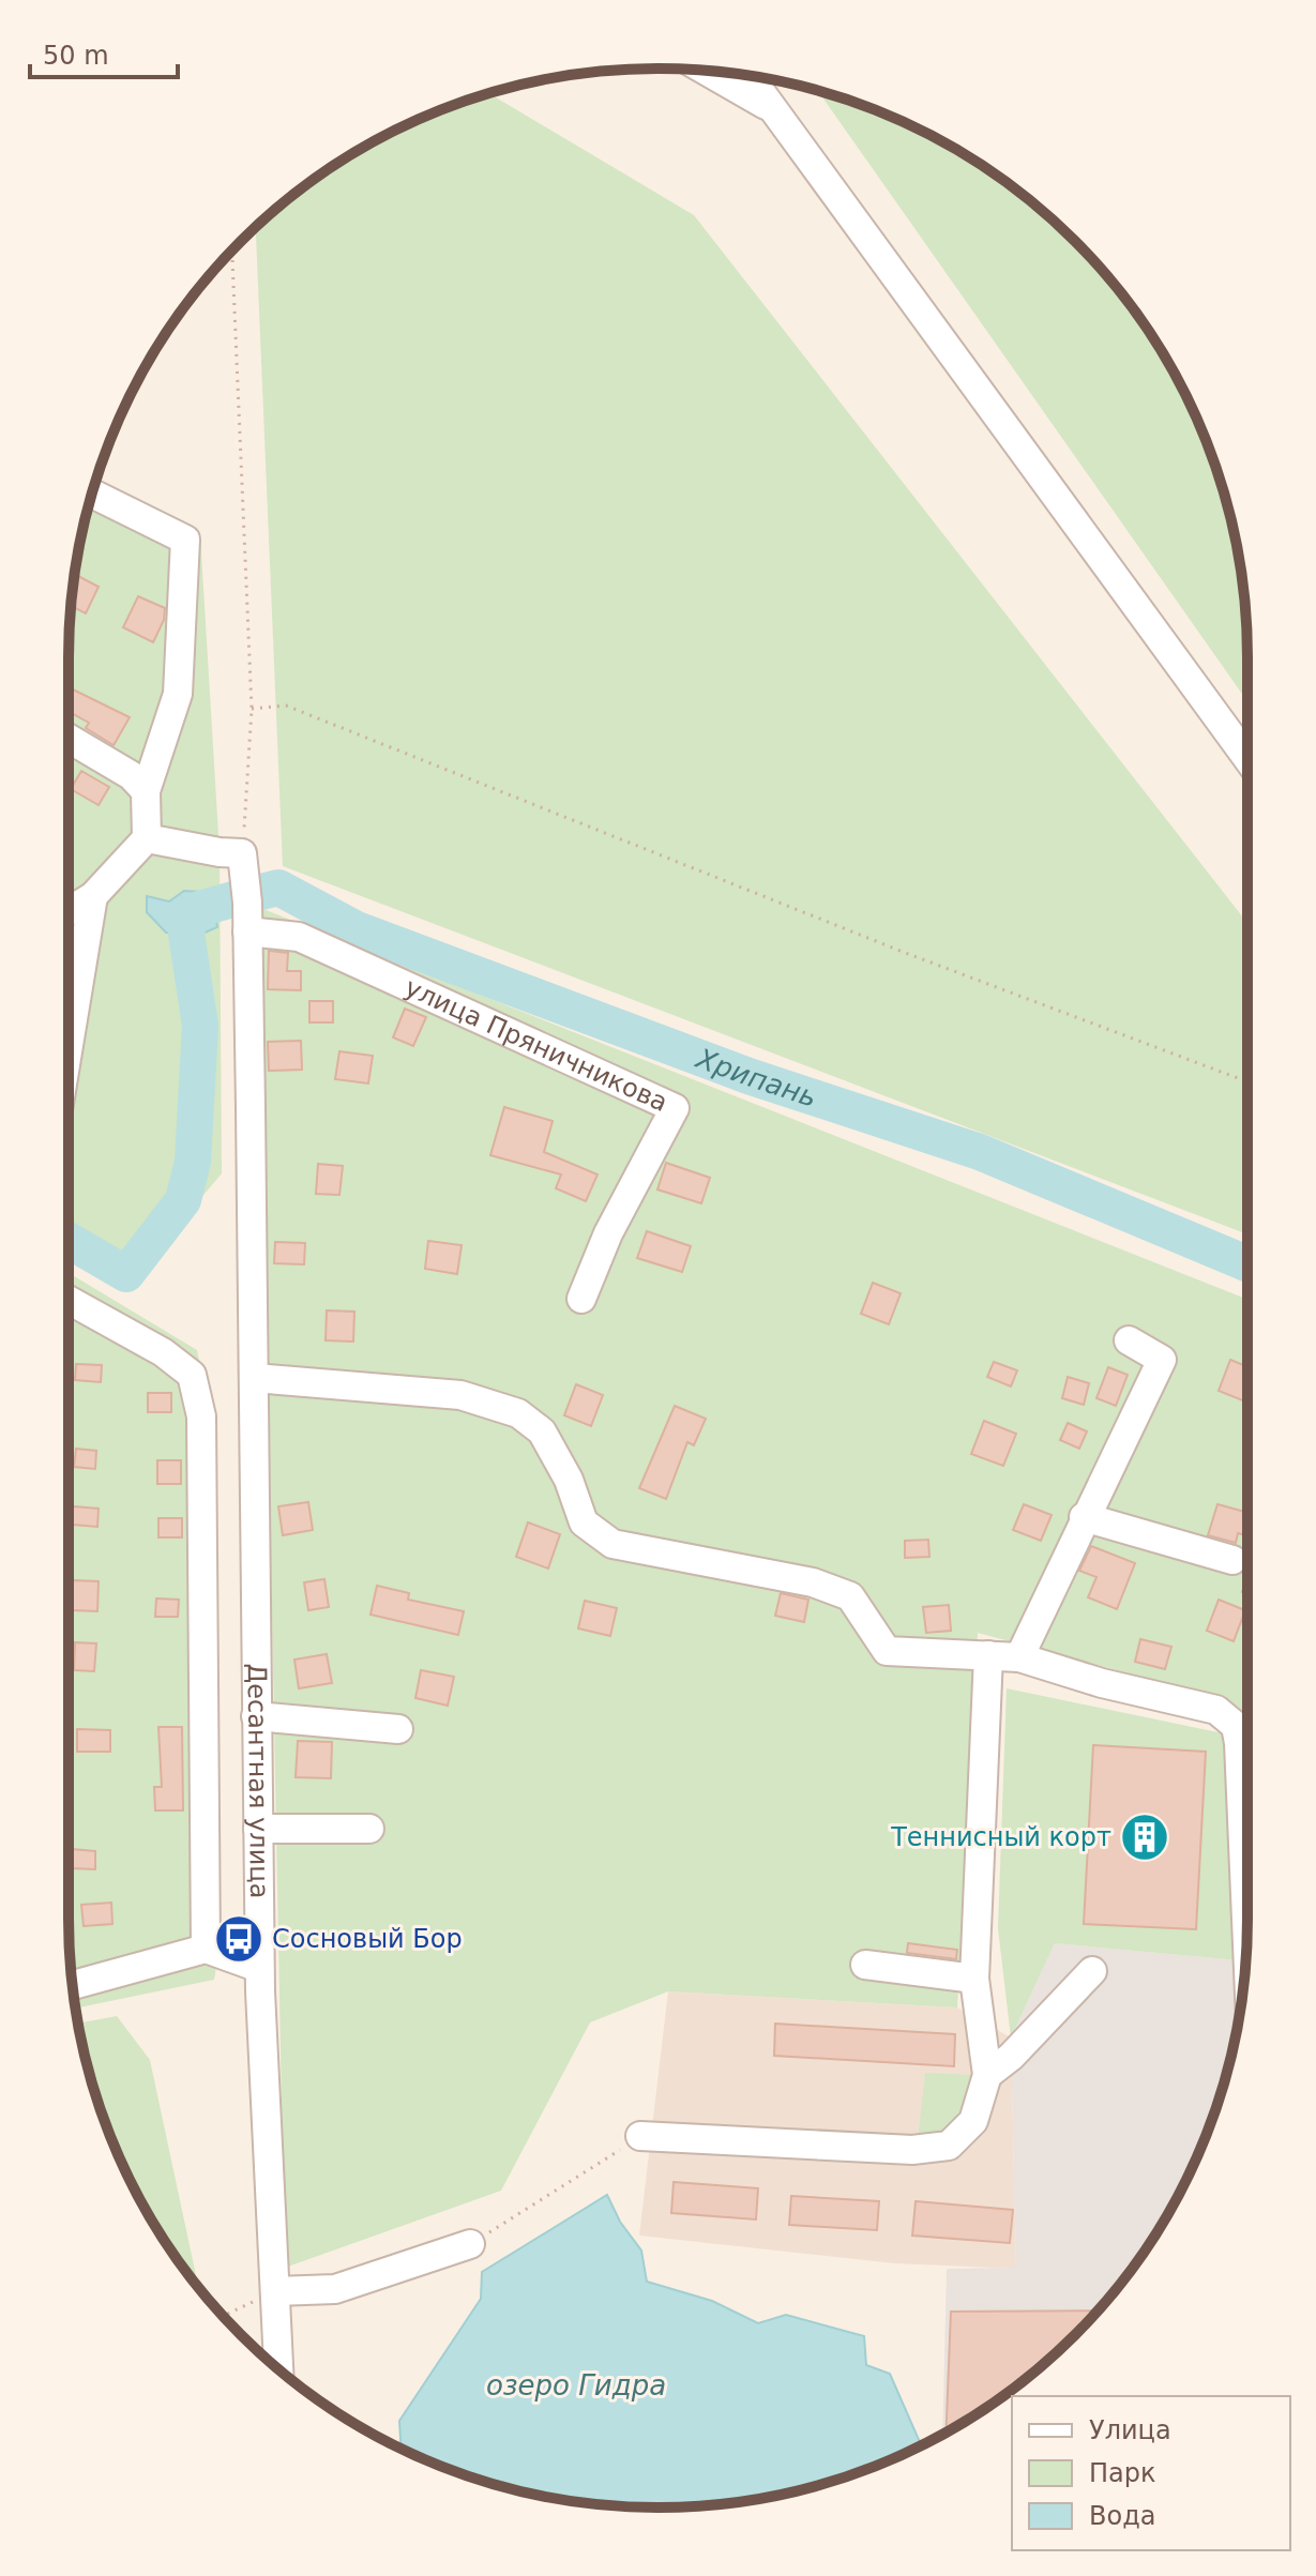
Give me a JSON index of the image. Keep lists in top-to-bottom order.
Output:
{
  "streets": {
    "street": ["улица Пряничникова", "Десантная улица"]
  },
  "crossings": [
    ["улица Пряничникова", "Десантная улица"]
  ],
  "water": ["Хрипань", "озеро Гидра"],
  "places": {
    "building": ["Теннисный корт"],
    "bus stop": ["Сосновый Бор"]
  },
  "legend": ["Улица", "Парк", "Вода"],
  "scale_bar": "50 m"
}
